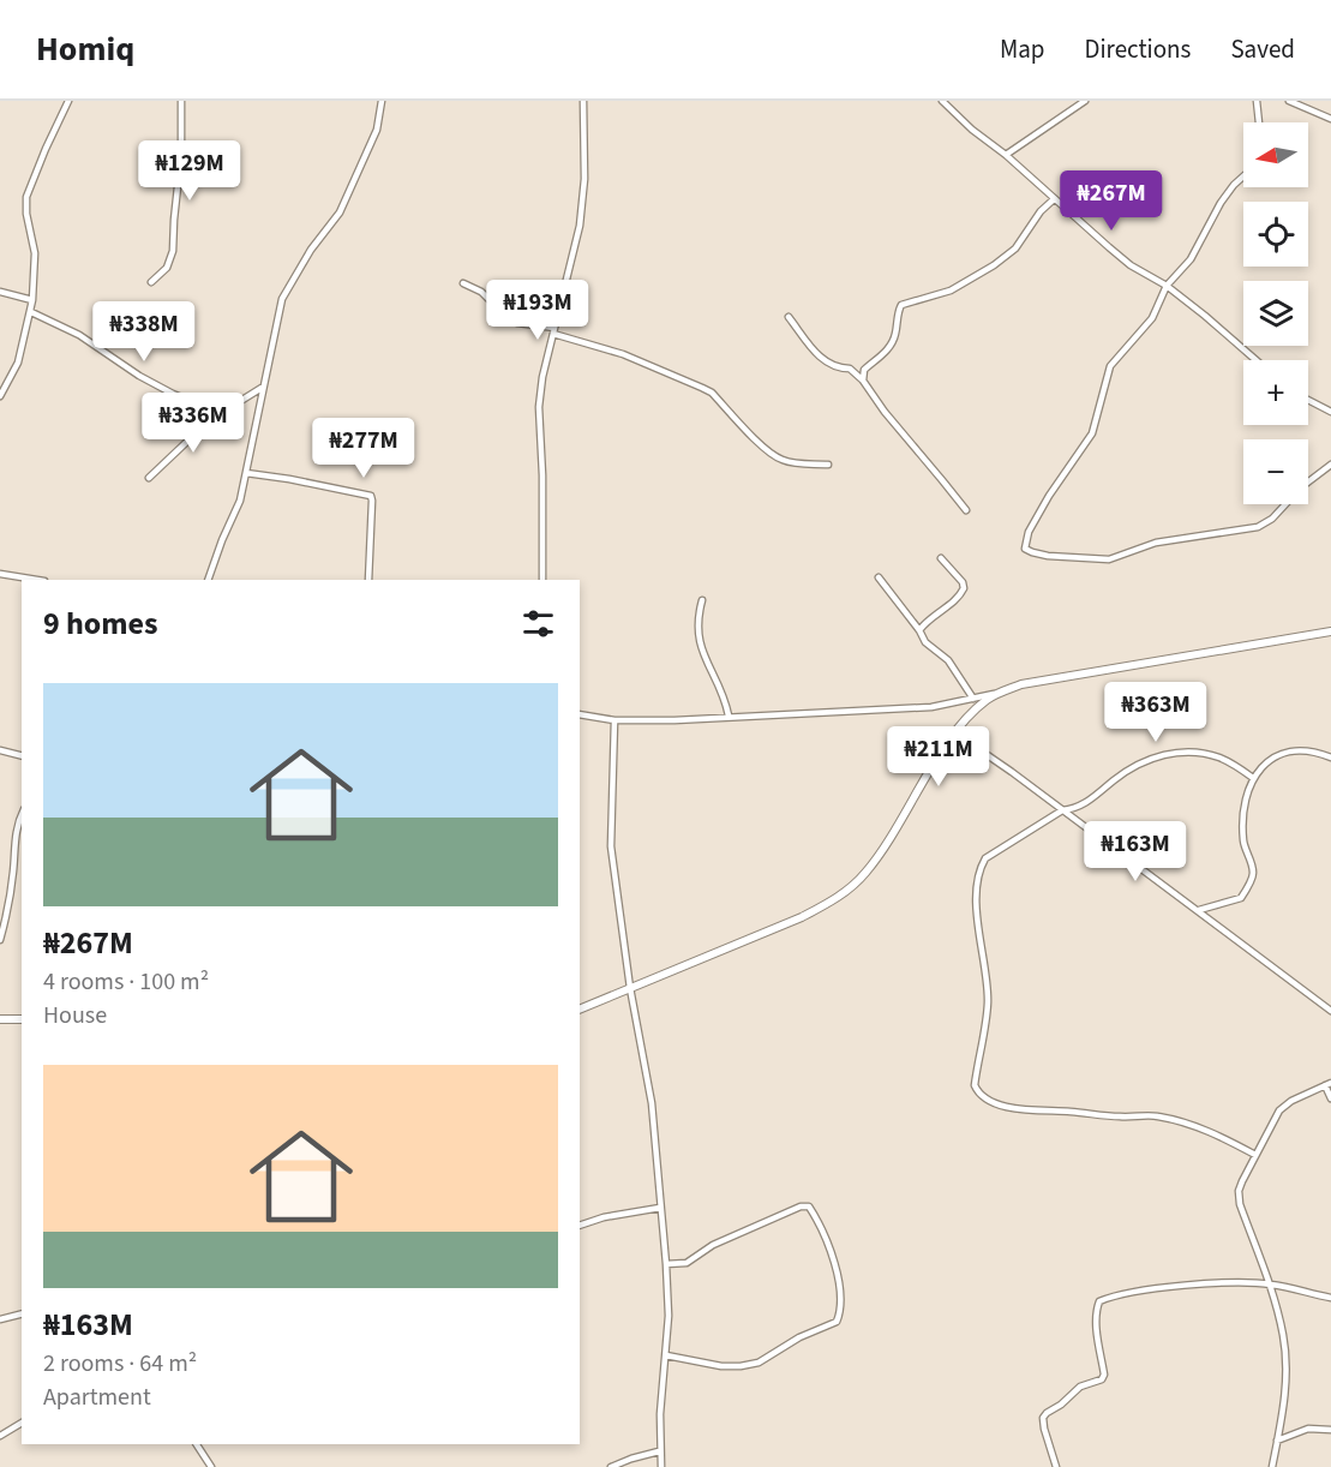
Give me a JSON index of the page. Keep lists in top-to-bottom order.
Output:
{
  "north": "left",
  "page": {
    "header": "Homiq",
    "nav": ["Map", "Directions", "Saved"],
    "map_buttons": ["+", "−"],
    "price": [
      "₦129M",
      "₦267M",
      "₦193M",
      "₦338M",
      "₦336M",
      "₦277M",
      "₦363M",
      "₦211M",
      "₦163M"
    ],
    "heading": "9 homes",
    "list": [
      {
        "name": "₦267M",
        "note": "4 rooms · 100 m² · House"
      },
      {
        "name": "₦163M",
        "note": "2 rooms · 64 m² · Apartment"
      }
    ]
  }
}
